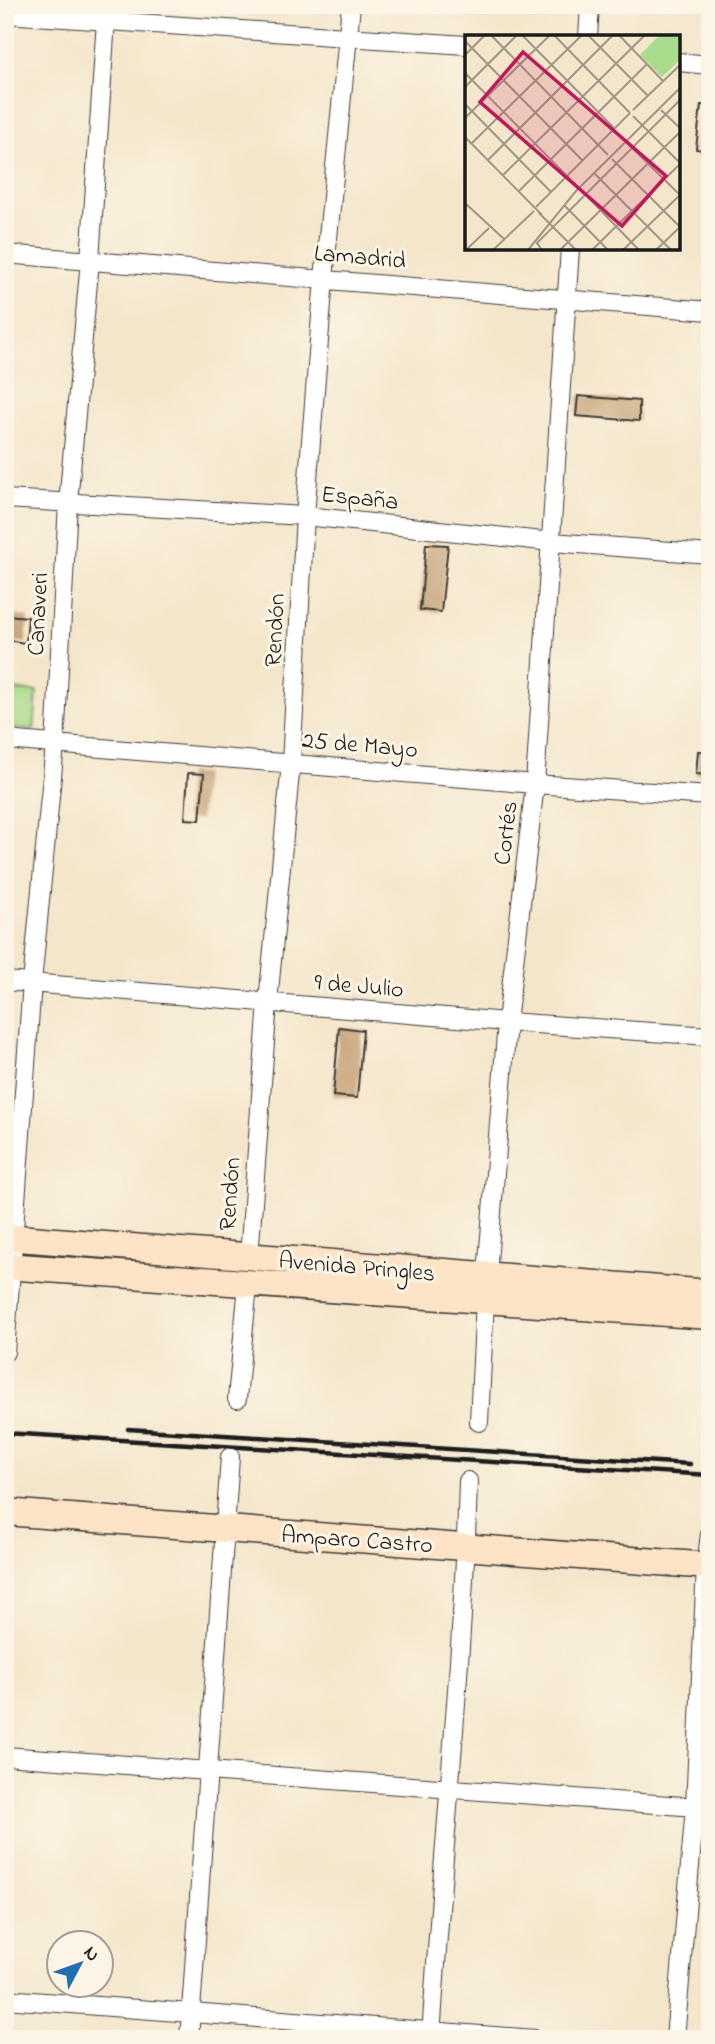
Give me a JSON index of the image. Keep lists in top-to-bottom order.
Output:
{
  "streets": {
    "main road": ["Avenida Pringles", "Amparo Castro"],
    "street": [
      "Lamadrid",
      "España",
      "Canaveri",
      "Rendón",
      "25 de Mayo",
      "Cortés",
      "9 de Julio"
    ]
  },
  "crossings": [
    ["Lamadrid", "Canaveri"],
    ["Lamadrid", "Rendón"],
    ["Lamadrid", "Cortés"],
    ["España", "Canaveri"],
    ["España", "Rendón"],
    ["España", "Cortés"],
    ["Canaveri", "25 de Mayo"],
    ["Canaveri", "9 de Julio"],
    ["Canaveri", "Avenida Pringles"],
    ["Rendón", "25 de Mayo"],
    ["Rendón", "9 de Julio"],
    ["Rendón", "Avenida Pringles"],
    ["25 de Mayo", "Cortés"],
    ["Cortés", "9 de Julio"],
    ["Cortés", "Avenida Pringles"]
  ],
  "north": "top right"
}
